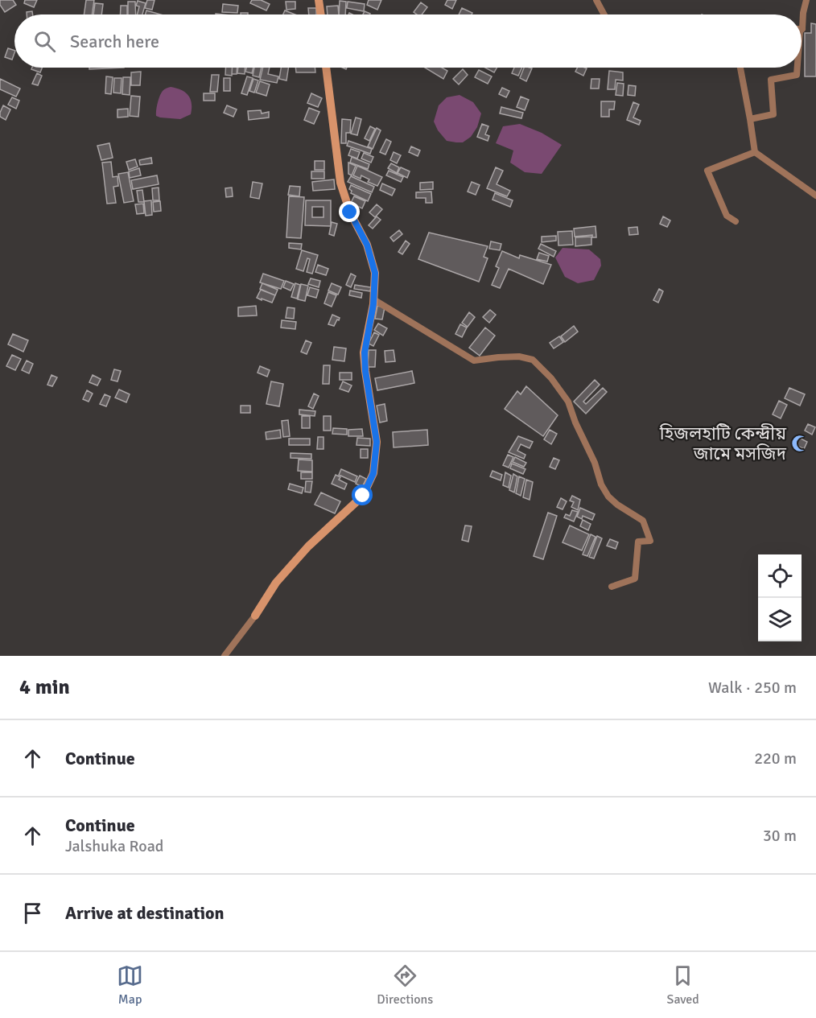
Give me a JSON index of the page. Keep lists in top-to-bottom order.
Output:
{
  "places": {
    "mosque": ["হিজলহাটি কেন্দ্রীয় জামে মসজিদ"]
  },
  "page": {
    "search": "Search here",
    "heading": ["4 min", "Walk · 250 m"],
    "list": [
      ["Continue", "220 m"],
      ["Continue", "Jalshuka Road", "30 m"],
      "Arrive at destination"
    ],
    "nav": ["Map", "Directions", "Saved"]
  }
}
